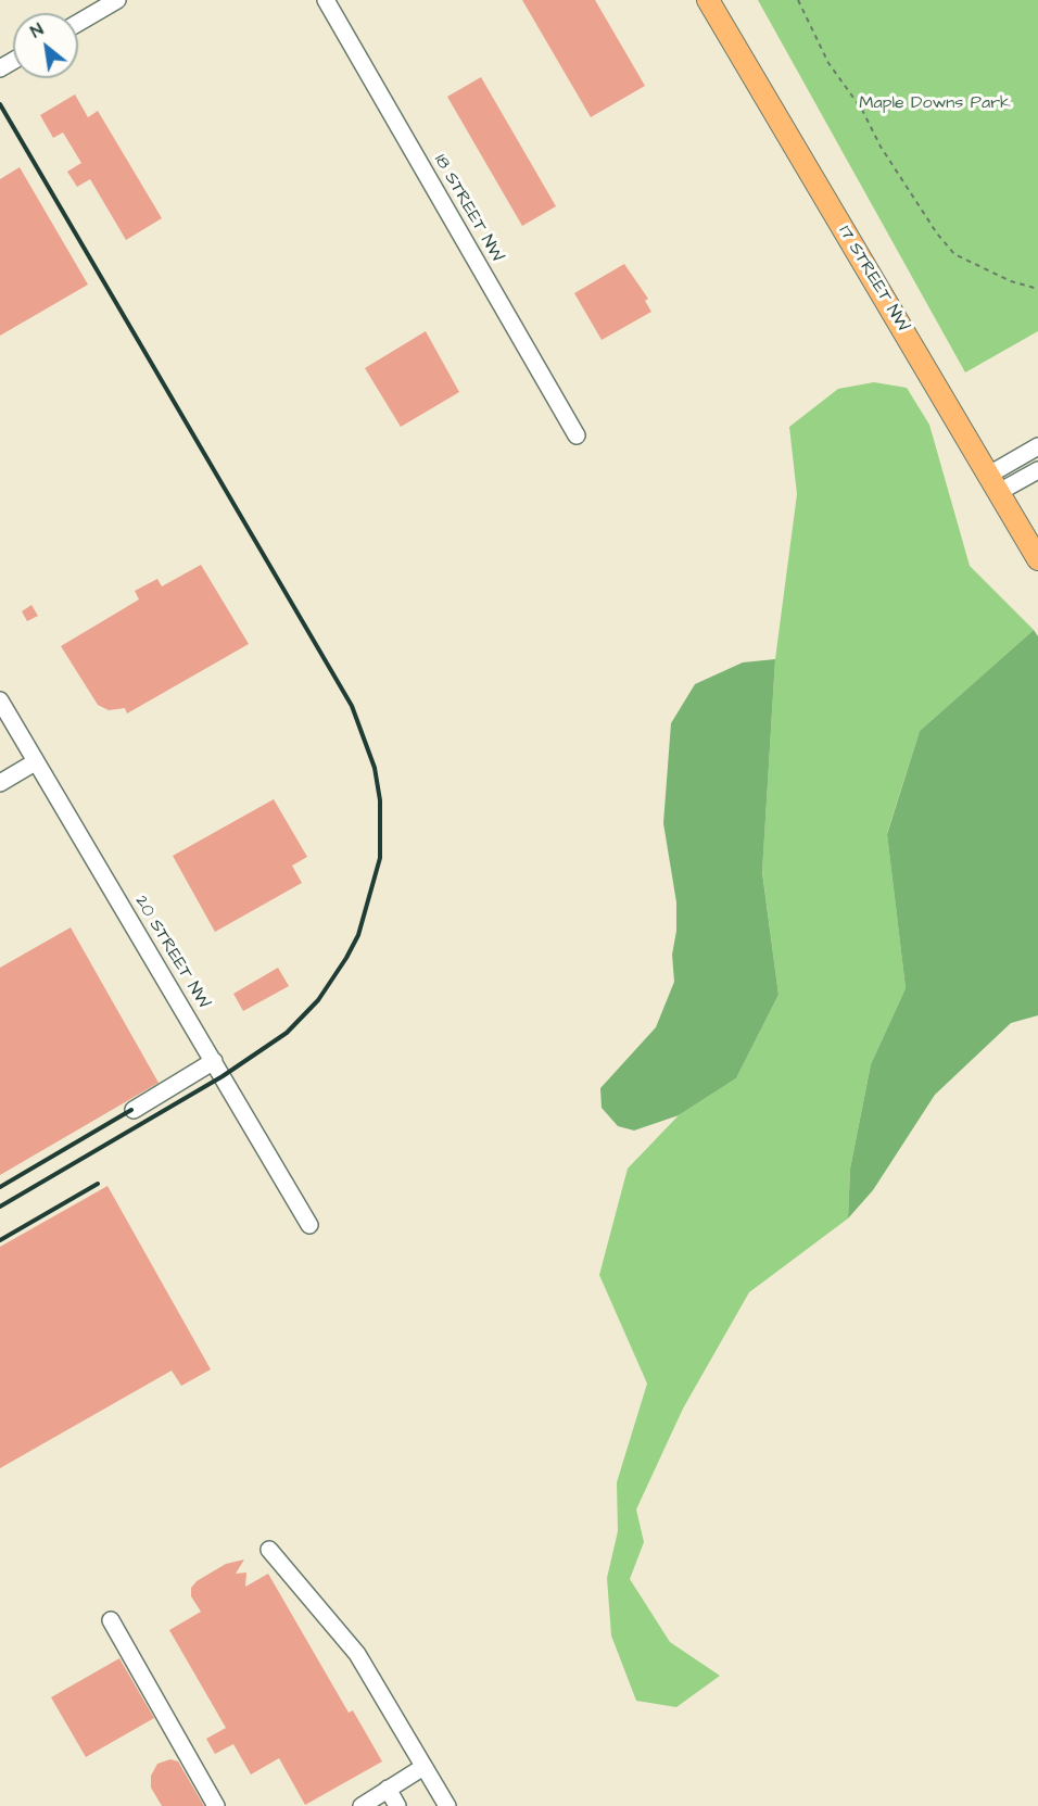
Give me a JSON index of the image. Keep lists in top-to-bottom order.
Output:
{
  "streets": {
    "main road": ["17 STREET NW"],
    "street": ["18 STREET NW", "20 STREET NW"]
  },
  "parks": ["Maple Downs Park"],
  "north": "top left"
}
